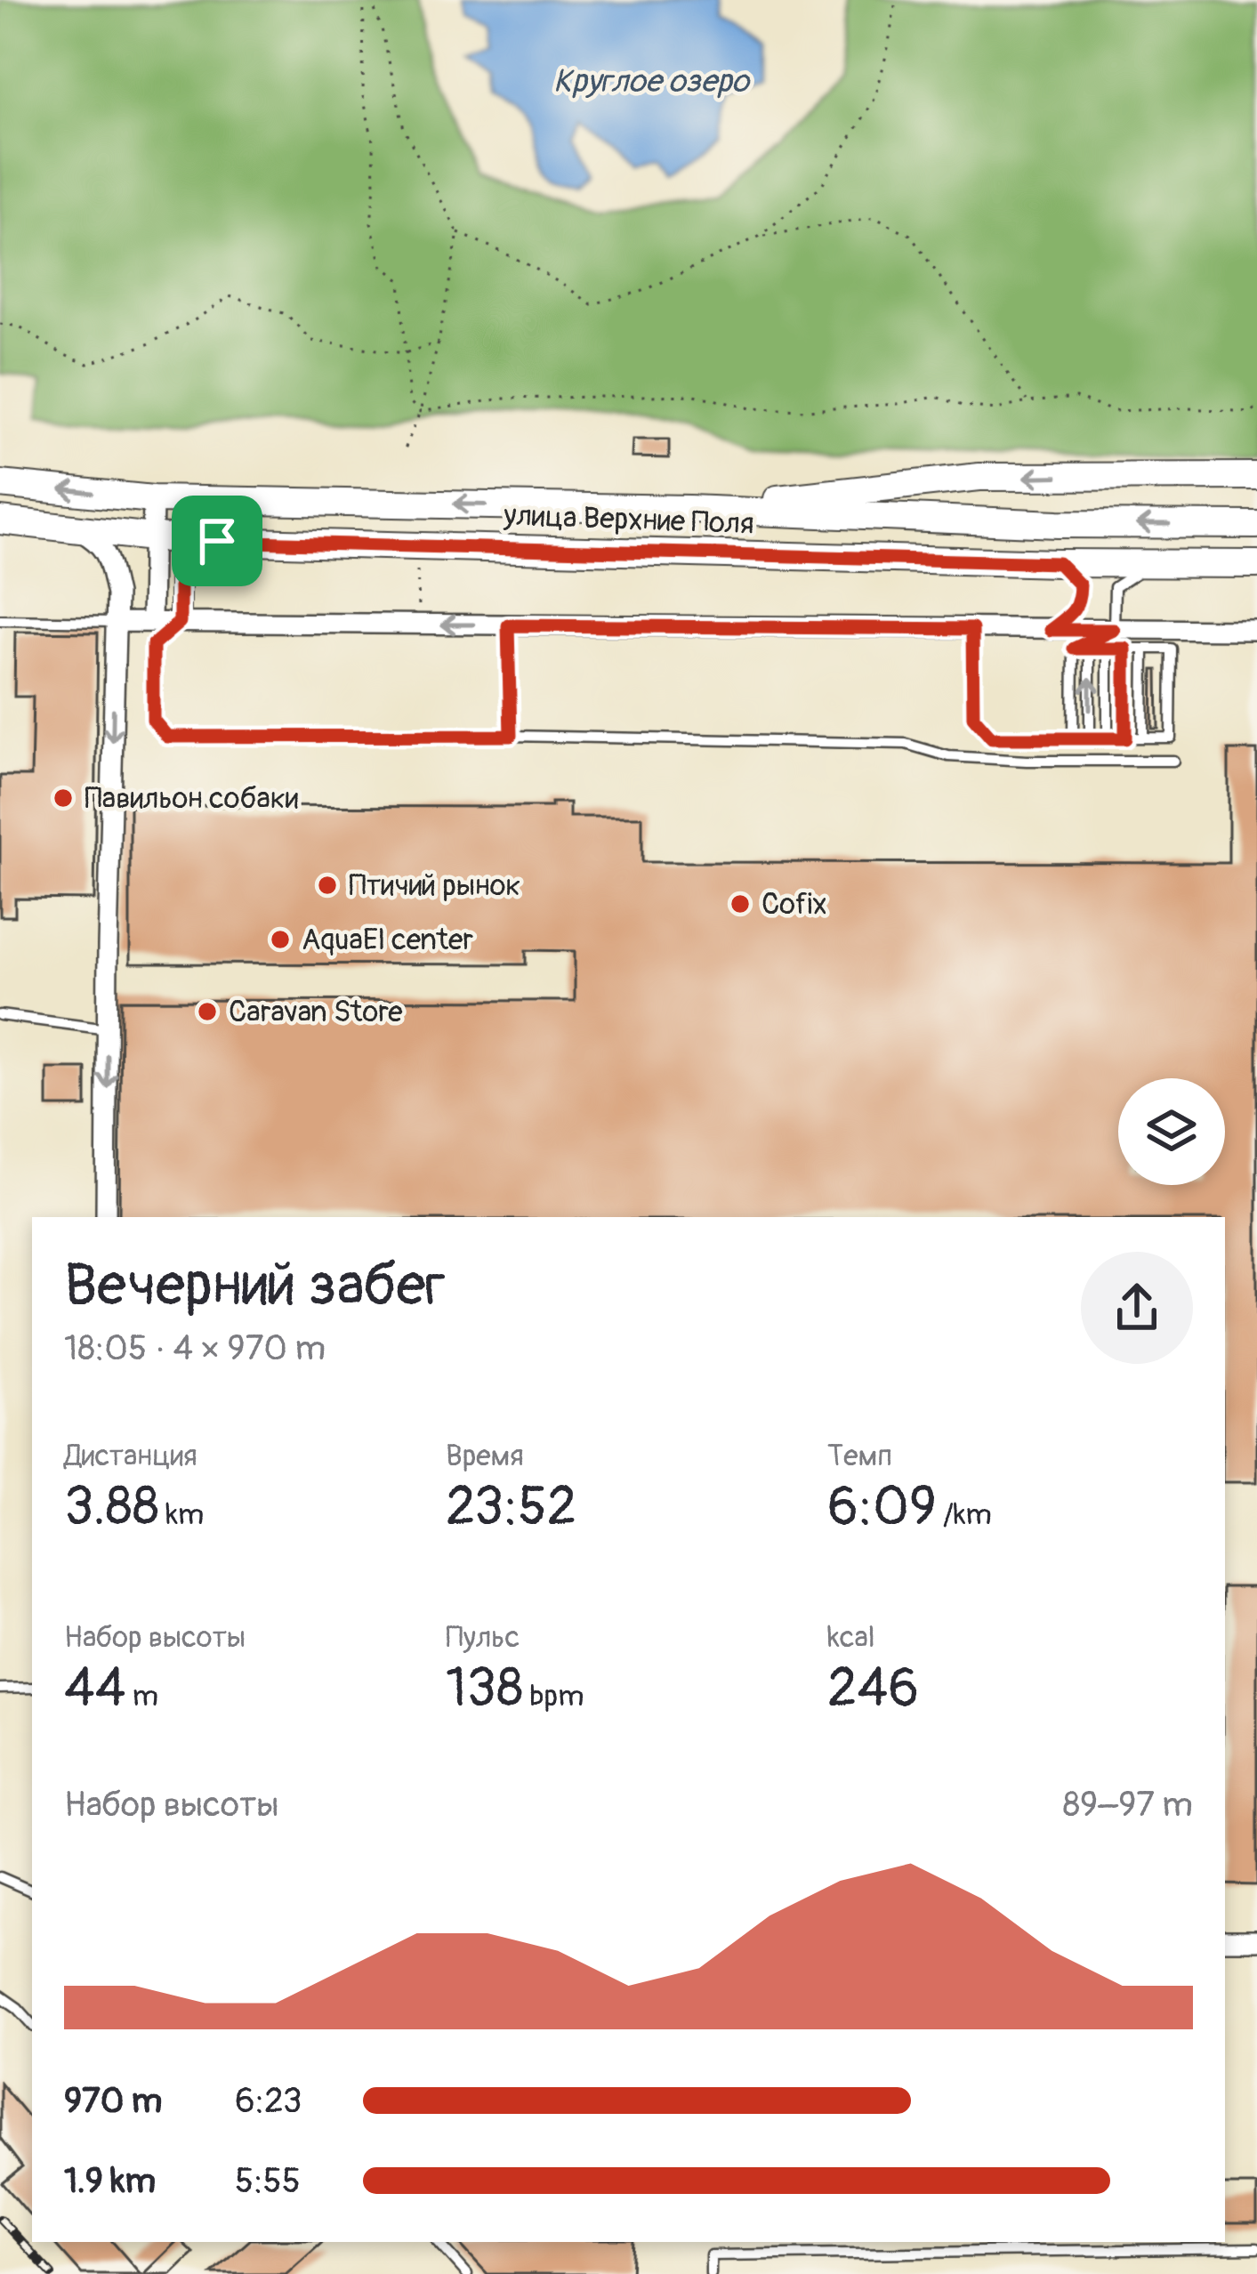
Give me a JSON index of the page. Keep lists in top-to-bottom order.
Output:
{
  "streets": {
    "main road": ["улица Верхние Поля"]
  },
  "water": ["Круглое озеро"],
  "places": [
    "Павильон собаки",
    "Птичий рынок",
    "Cofix",
    "AquaEl center",
    "Caravan Store"
  ],
  "page": {
    "heading": ["Вечерний забег", "18:05 · 4 × 970 m"],
    "stats": [
      ["Дистанция", "3.88 km"],
      ["Время", "23:52"],
      ["Темп", "6:09 /km"],
      ["Набор высоты", "44 m"],
      ["Пульс", "138 bpm"],
      ["kcal", "246"]
    ],
    "chart": ["Набор высоты", "89–97 m"],
    "list": [
      {
        "name": "970 m",
        "note": "6:23"
      },
      {
        "name": "1.9 km",
        "note": "5:55"
      }
    ]
  }
}
